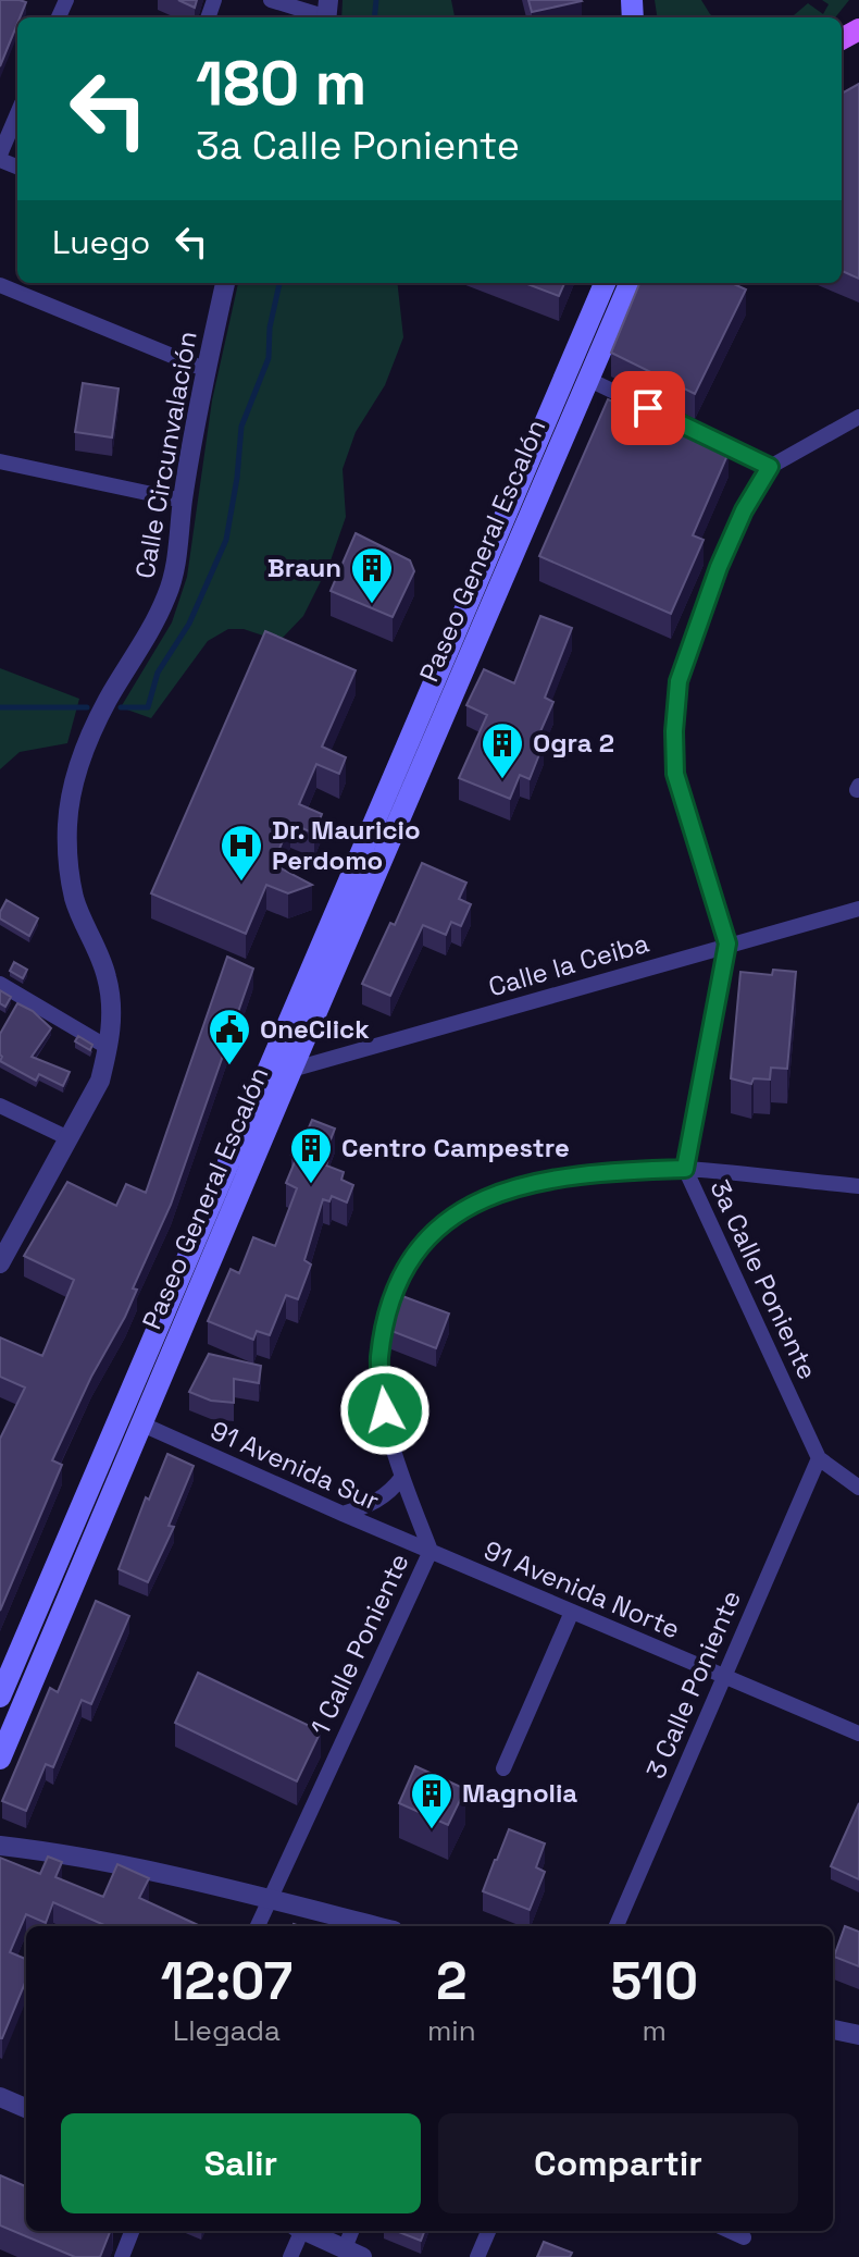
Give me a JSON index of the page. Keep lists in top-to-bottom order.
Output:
{
  "streets": {
    "main road": ["Paseo General Escalón"],
    "street": [
      "Calle Circunvalación",
      "Calle la Ceiba",
      "3a Calle Poniente",
      "91 Avenida Sur",
      "91 Avenida Norte",
      "1 Calle Poniente",
      "3 Calle Poniente"
    ]
  },
  "crossings": [
    ["Paseo General Escalón", "Calle la Ceiba"],
    ["Paseo General Escalón", "91 Avenida Sur"],
    ["Calle la Ceiba", "3a Calle Poniente"],
    ["3a Calle Poniente", "1 Calle Poniente"],
    ["3a Calle Poniente", "3 Calle Poniente"],
    ["91 Avenida Sur", "91 Avenida Norte"],
    ["91 Avenida Sur", "1 Calle Poniente"],
    ["91 Avenida Norte", "1 Calle Poniente"],
    ["91 Avenida Norte", "3 Calle Poniente"]
  ],
  "places": {
    "building": [
      "Braun",
      "Ogra 2",
      "Centro Campestre",
      "Magnolia"
    ],
    "hospital": ["Dr. Mauricio Perdomo"],
    "public building": ["OneClick"]
  },
  "page": {
    "turn": ["180 m", "3a Calle Poniente"],
    "then": "Luego",
    "eta": [
      "12:07",
      "Llegada",
      "2",
      "min",
      "510",
      "m"
    ],
    "buttons": ["Salir", "Compartir"]
  }
}
